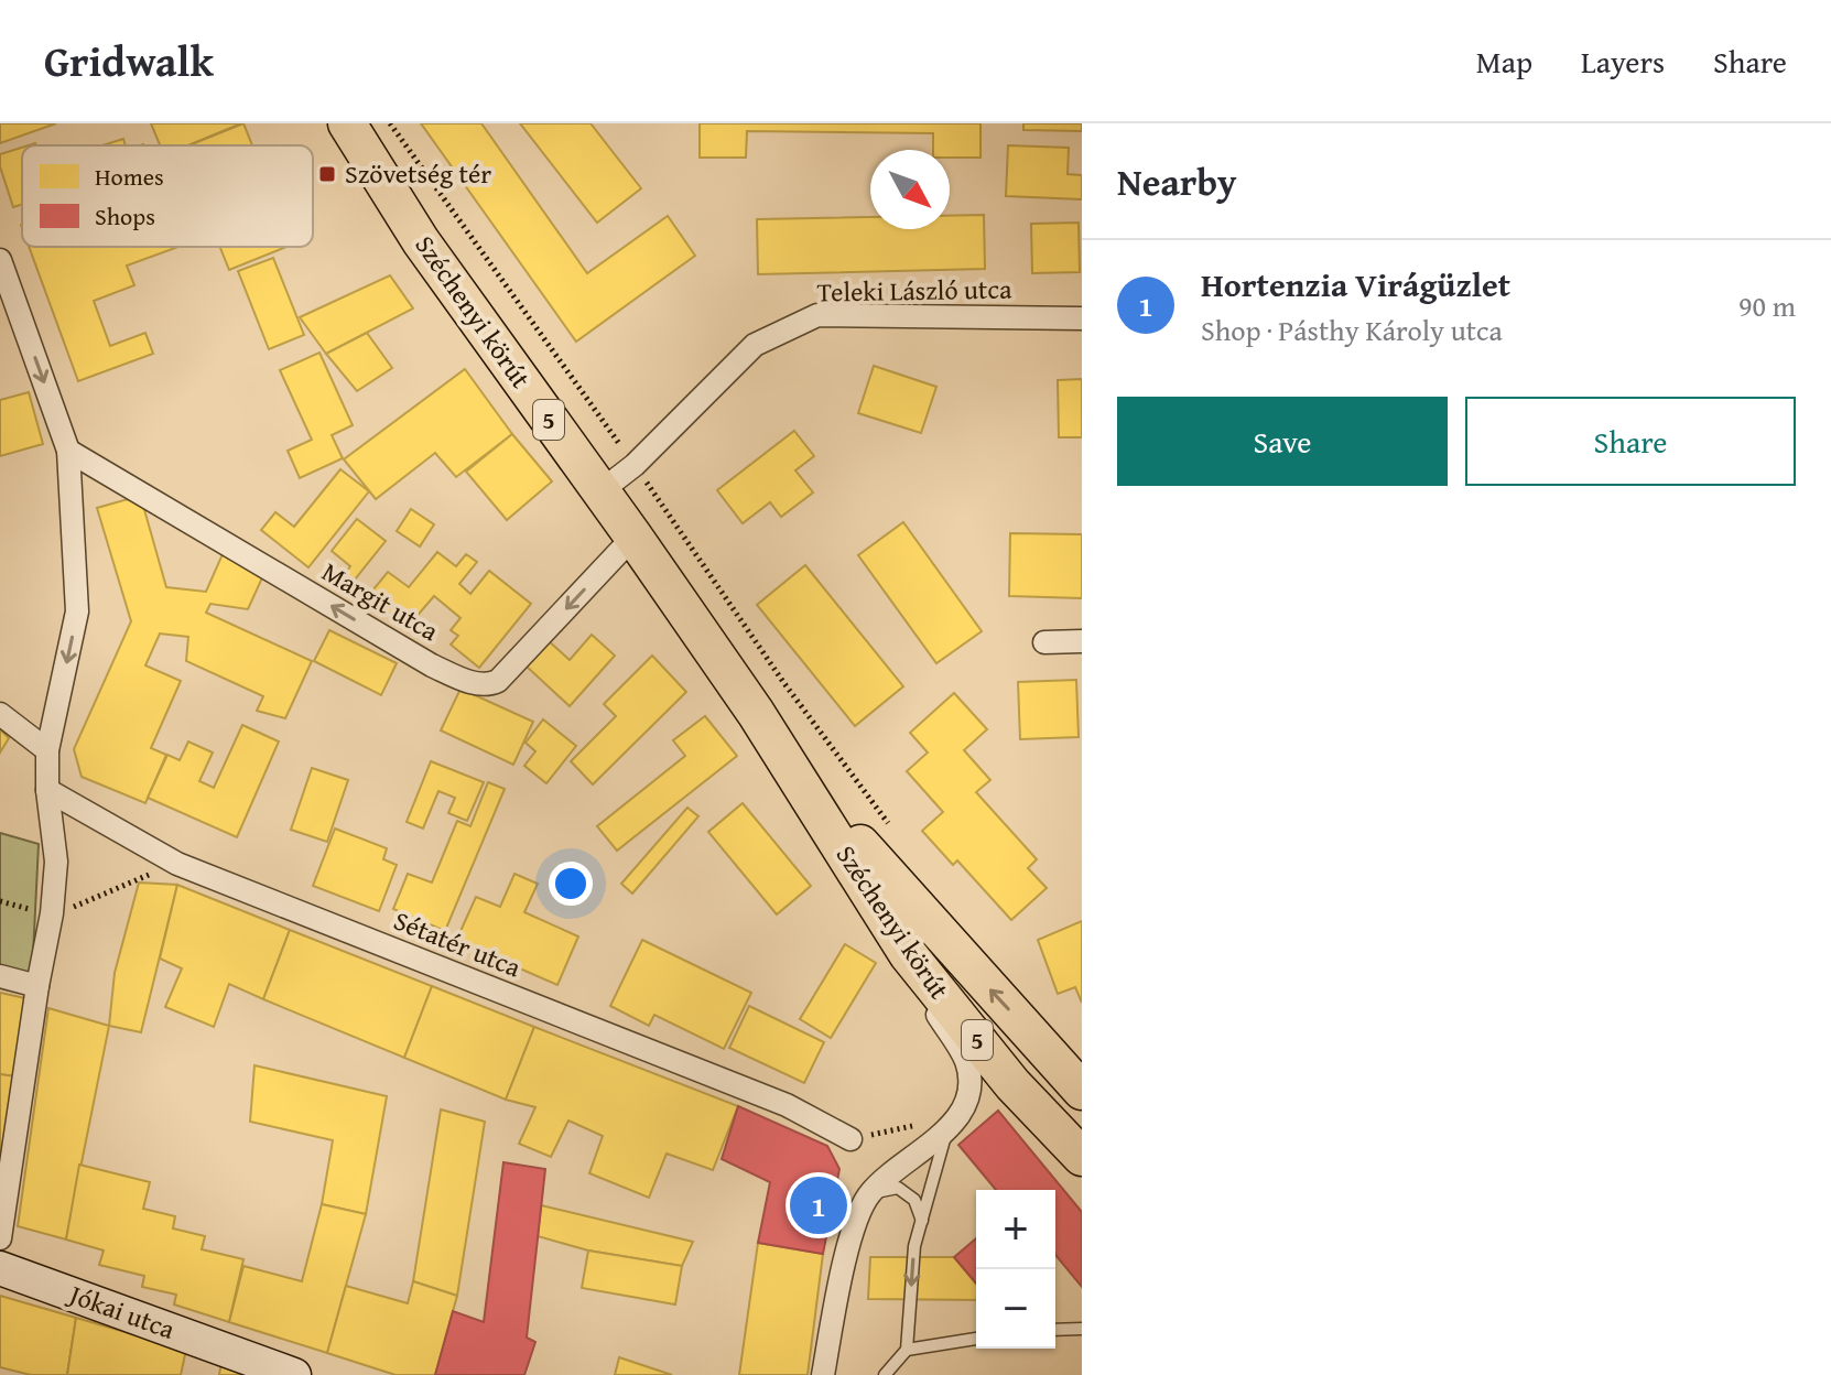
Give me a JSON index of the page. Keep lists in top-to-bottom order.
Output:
{
  "streets": {
    "main road": ["Széchenyi körút", "5"],
    "street": [
      "Teleki László utca",
      "Margit utca",
      "Sétatér utca",
      "Jókai utca"
    ]
  },
  "crossings": [
    ["Teleki László utca", "Széchenyi körút"],
    ["Széchenyi körút", "Margit utca"]
  ],
  "one_way": ["Margit utca"],
  "places": {
    "transit": ["Szövetség tér"]
  },
  "legend": ["Homes", "Shops"],
  "north": "bottom right",
  "page": {
    "header": "Gridwalk",
    "nav": ["Map", "Layers", "Share"],
    "heading": "Nearby",
    "list": [
      {
        "mark": "1",
        "name": "Hortenzia Virágüzlet",
        "note": "Shop · Pásthy Károly utca",
        "value": "90 m"
      }
    ],
    "buttons": ["Save", "Share"],
    "pins": "1",
    "map_buttons": ["+", "−"]
  }
}
